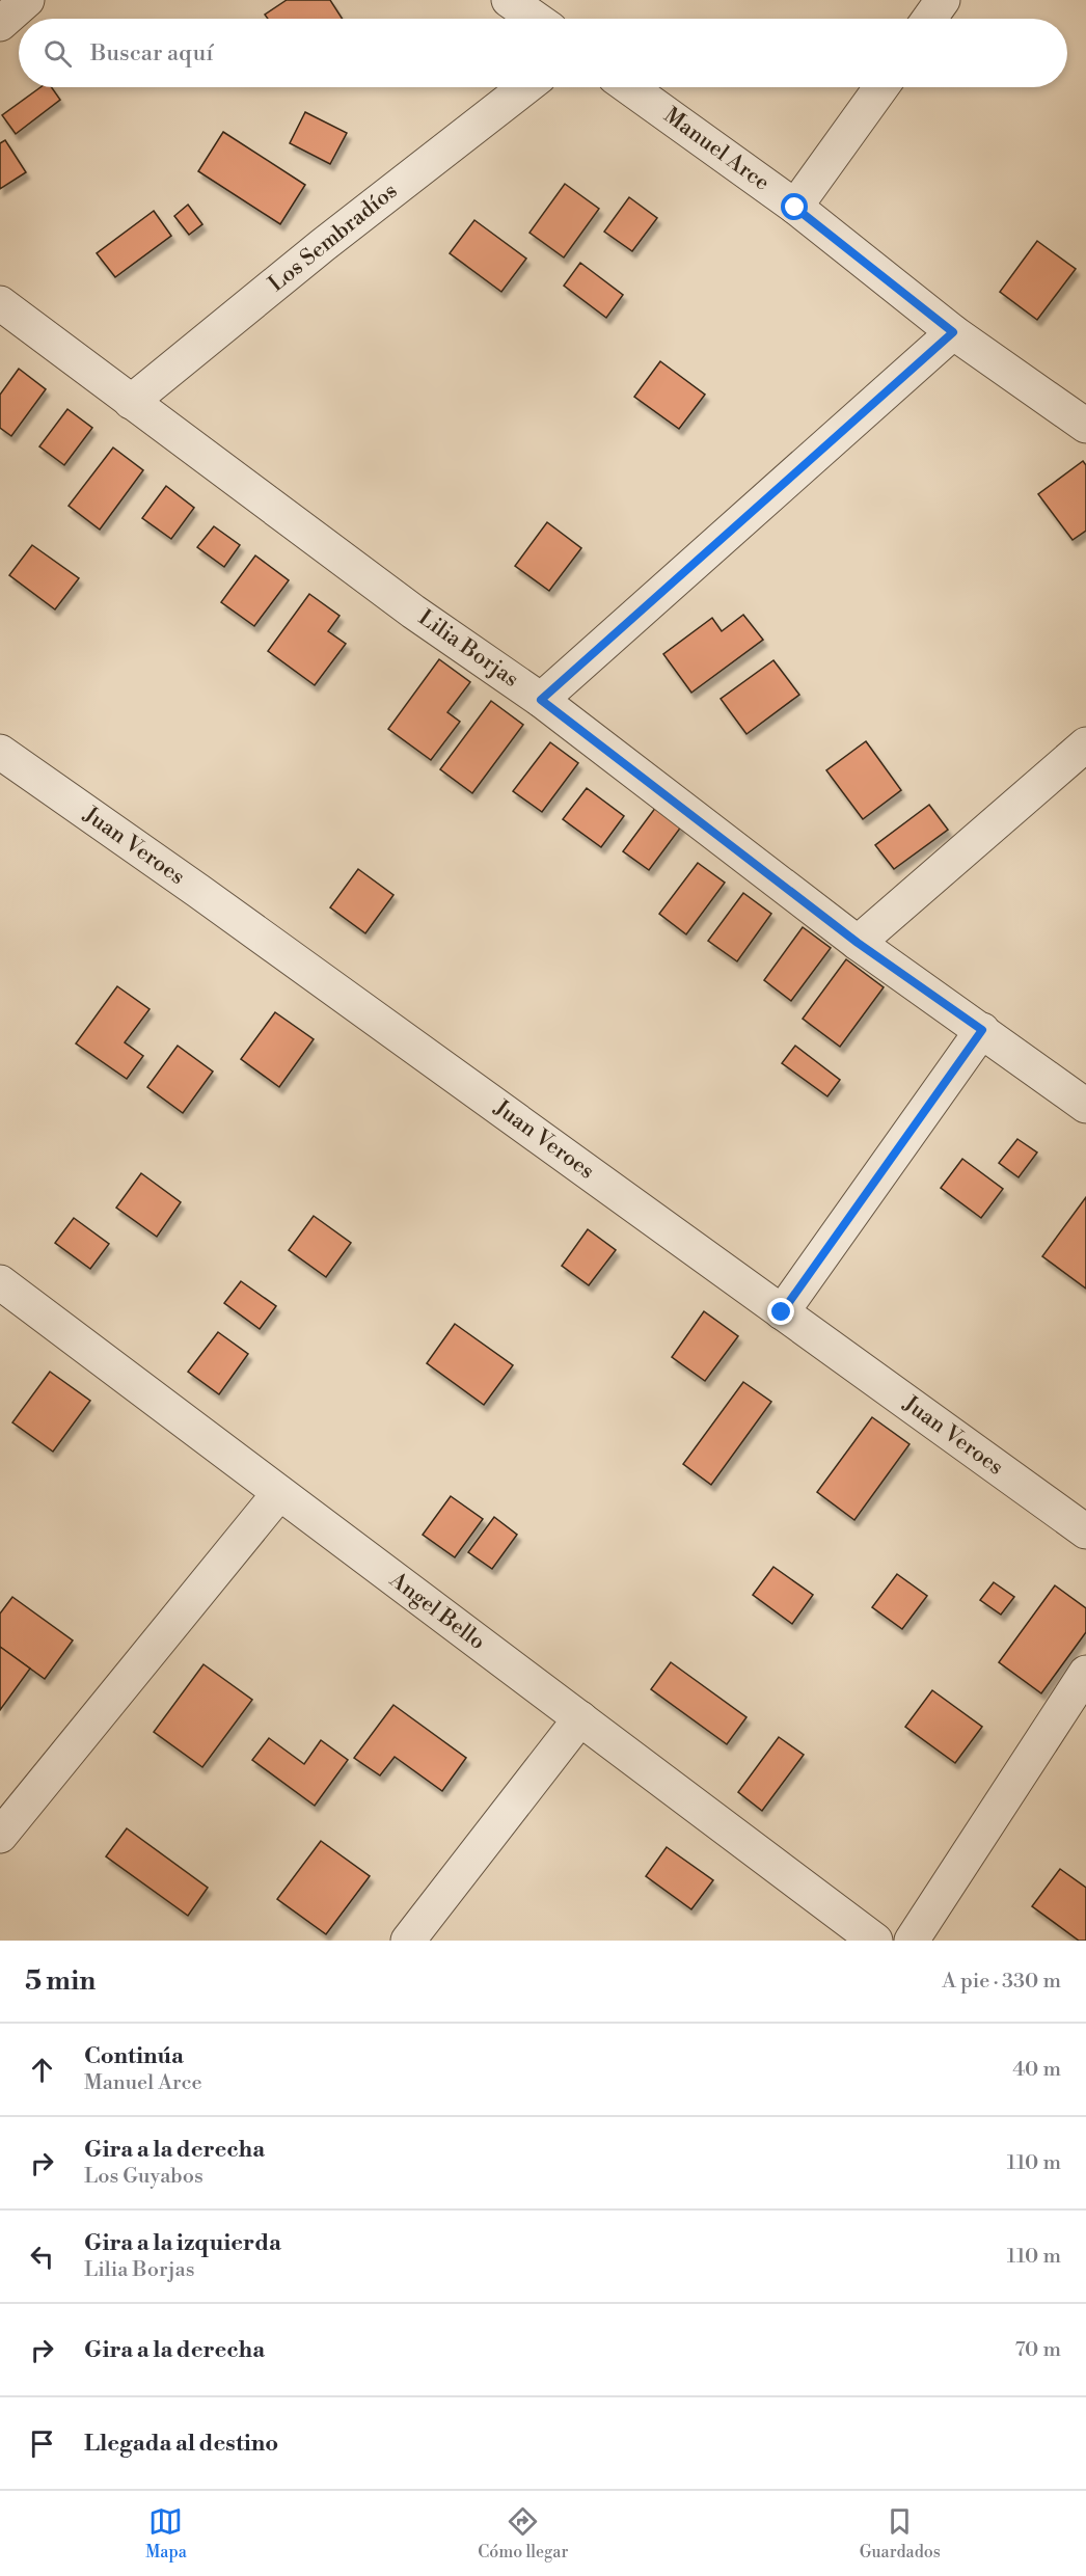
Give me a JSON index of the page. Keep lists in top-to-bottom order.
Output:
{
  "streets": {
    "street": [
      "Manuel Arce",
      "Los Sembradíos",
      "Lilia Borjas",
      "Juan Veroes",
      "Angel Bello"
    ]
  },
  "crossings": [
    ["Los Sembradíos", "Lilia Borjas"]
  ],
  "page": {
    "search": "Buscar aquí",
    "heading": ["5 min", "A pie · 330 m"],
    "list": [
      ["Continúa", "Manuel Arce", "40 m"],
      ["Gira a la derecha", "Los Guyabos", "110 m"],
      ["Gira a la izquierda", "Lilia Borjas", "110 m"],
      ["Gira a la derecha", "70 m"],
      "Llegada al destino"
    ],
    "nav": ["Mapa", "Cómo llegar", "Guardados"]
  }
}
